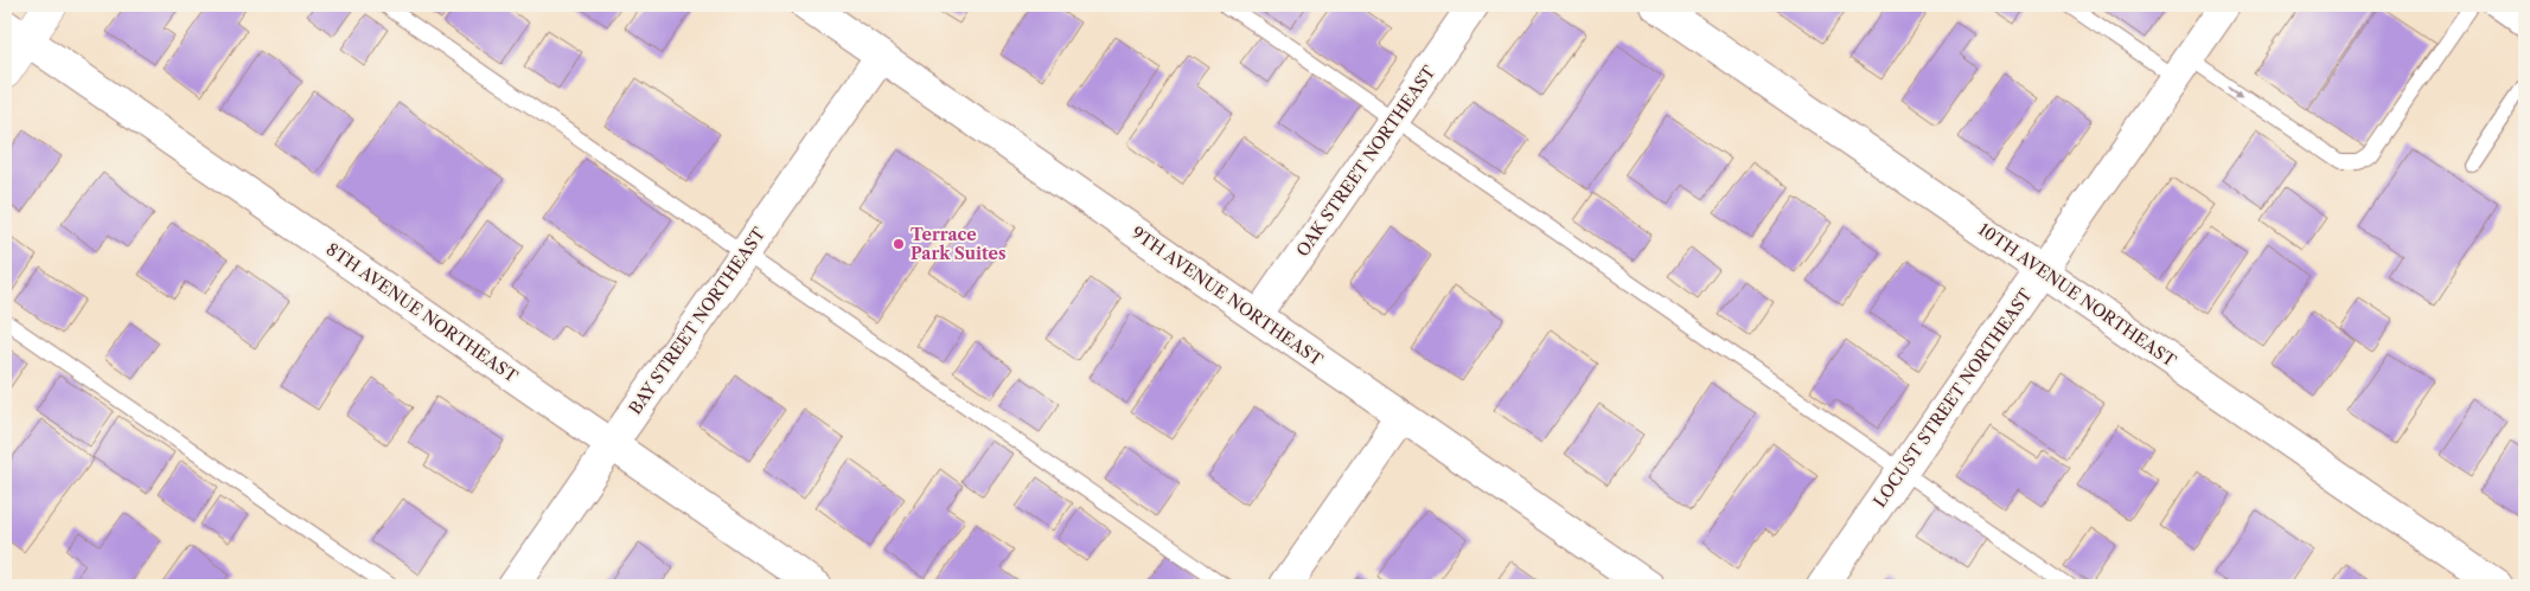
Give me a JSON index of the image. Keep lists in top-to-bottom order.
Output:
{
  "streets": {
    "street": [
      "OAK STREET NORTHEAST",
      "10TH AVENUE NORTHEAST",
      "9TH AVENUE NORTHEAST",
      "8TH AVENUE NORTHEAST",
      "BAY STREET NORTHEAST",
      "LOCUST STREET NORTHEAST"
    ]
  },
  "crossings": [
    ["OAK STREET NORTHEAST", "9TH AVENUE NORTHEAST"],
    ["10TH AVENUE NORTHEAST", "LOCUST STREET NORTHEAST"],
    ["9TH AVENUE NORTHEAST", "BAY STREET NORTHEAST"],
    ["8TH AVENUE NORTHEAST", "BAY STREET NORTHEAST"]
  ],
  "places": ["Terrace Park Suites"]
}
